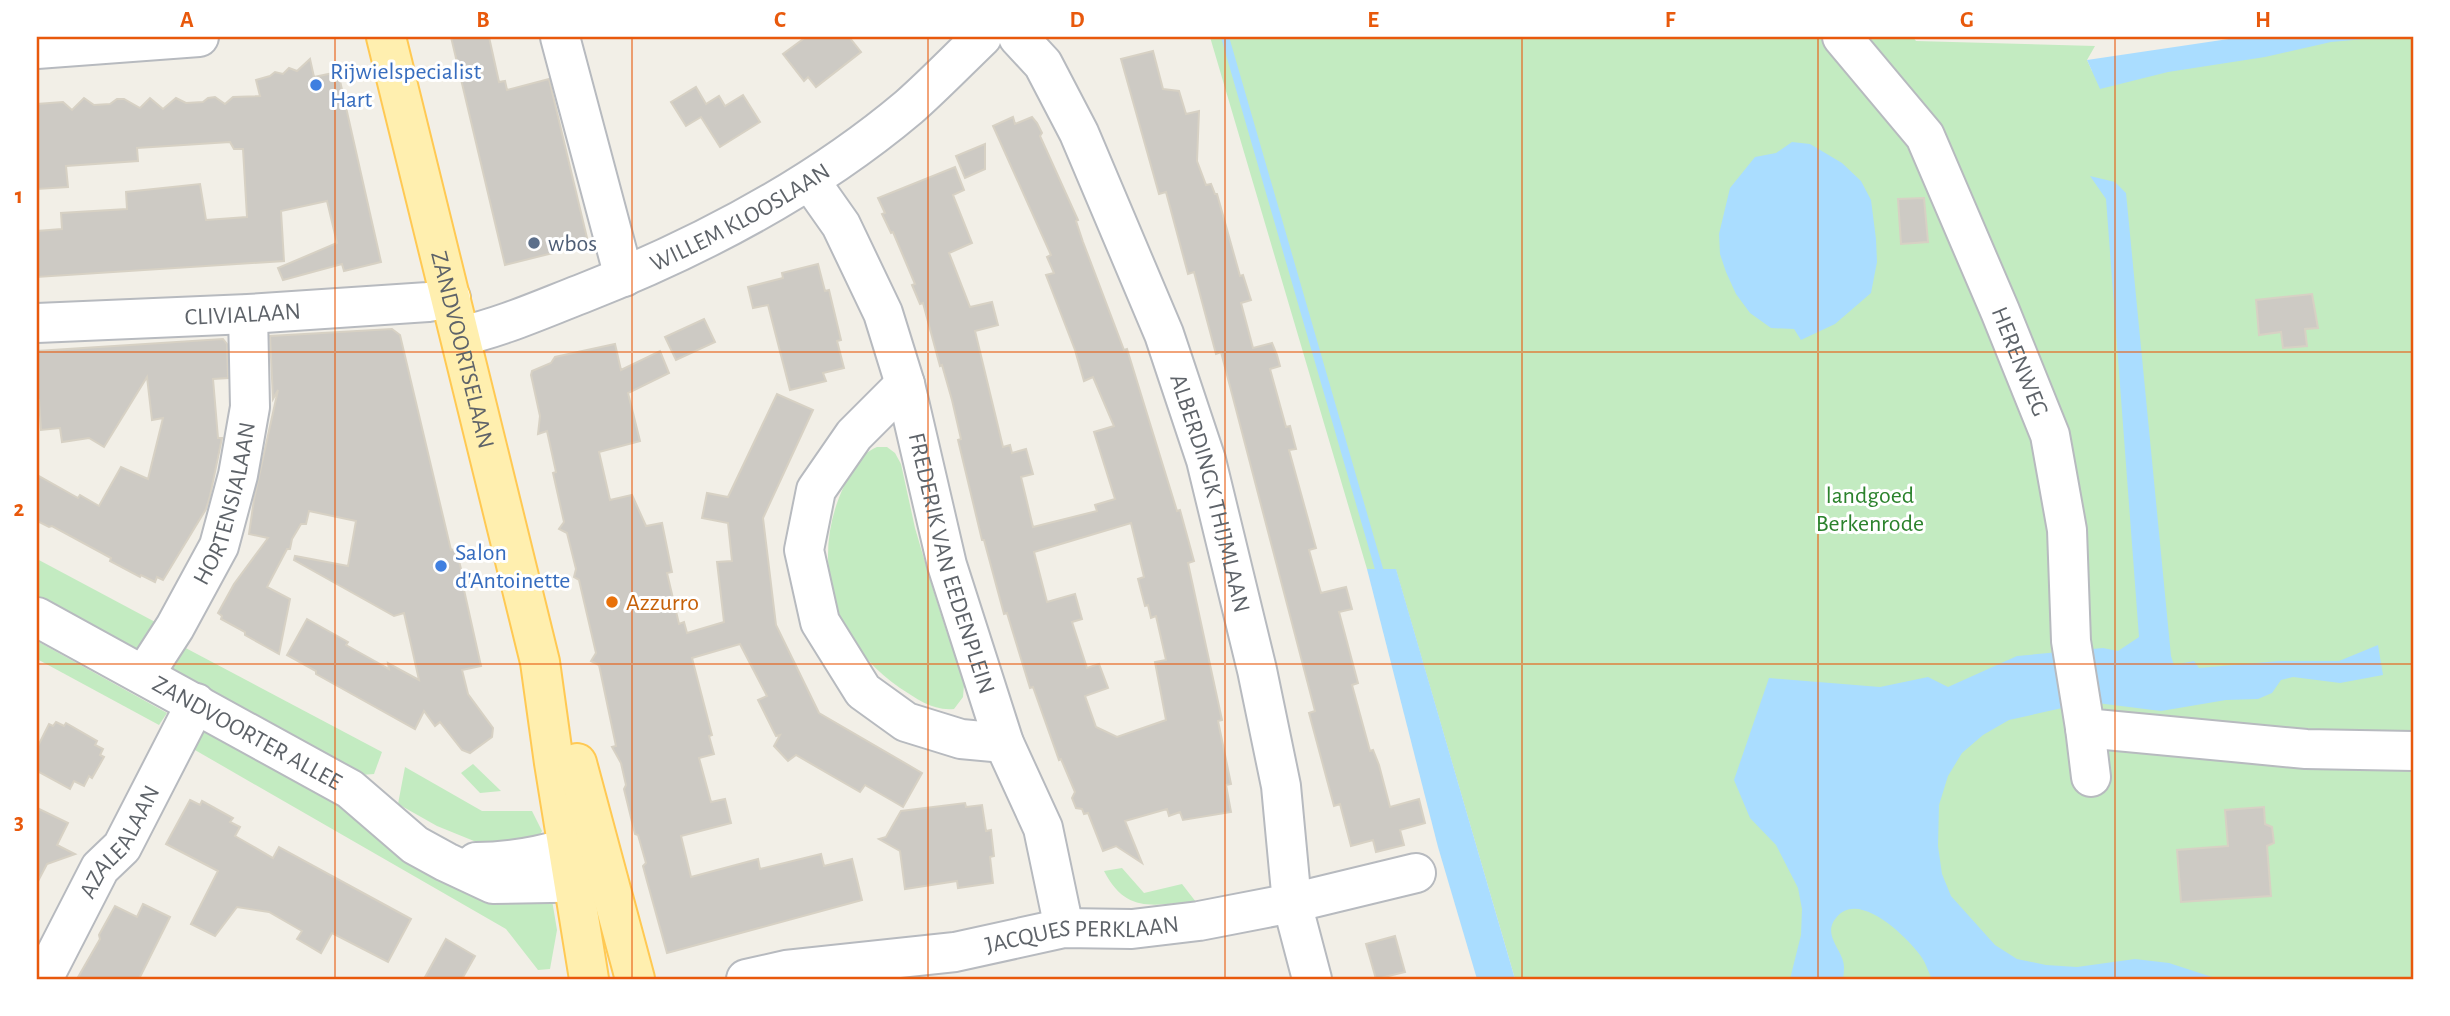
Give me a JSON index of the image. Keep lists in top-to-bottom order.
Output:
{
  "streets": {
    "main road": ["ZANDVOORTSELAAN"],
    "street": [
      "WILLEM KLOOSLAAN",
      "CLIVIALAAN",
      "HERENWEG",
      "ALBERDINGK THIJMLAAN",
      "HORTENSIALAAN",
      "FREDERIK VAN EEDENPLEIN",
      "ZANDVOORTER ALLEE",
      "AZALEALAAN",
      "JACQUES PERKLAAN"
    ]
  },
  "crossings": [
    ["WILLEM KLOOSLAAN", "ZANDVOORTSELAAN"],
    ["WILLEM KLOOSLAAN", "FREDERIK VAN EEDENPLEIN"],
    ["CLIVIALAAN", "ZANDVOORTSELAAN"],
    ["CLIVIALAAN", "HORTENSIALAAN"],
    ["ZANDVOORTSELAAN", "ZANDVOORTER ALLEE"],
    ["ALBERDINGK THIJMLAAN", "JACQUES PERKLAAN"],
    ["HORTENSIALAAN", "ZANDVOORTER ALLEE"],
    ["FREDERIK VAN EEDENPLEIN", "JACQUES PERKLAAN"],
    ["ZANDVOORTER ALLEE", "AZALEALAAN"]
  ],
  "parks": ["landgoed Berkenrode"],
  "places": [
    "Rijwielspecialist Hart",
    "wbos",
    "Salon d'Antoinette",
    "Azzurro"
  ],
  "grid": {
    "columns": [
      "A",
      "B",
      "C",
      "D",
      "E",
      "F",
      "G",
      "H"
    ],
    "rows": ["1", "2", "3"]
  }
}
